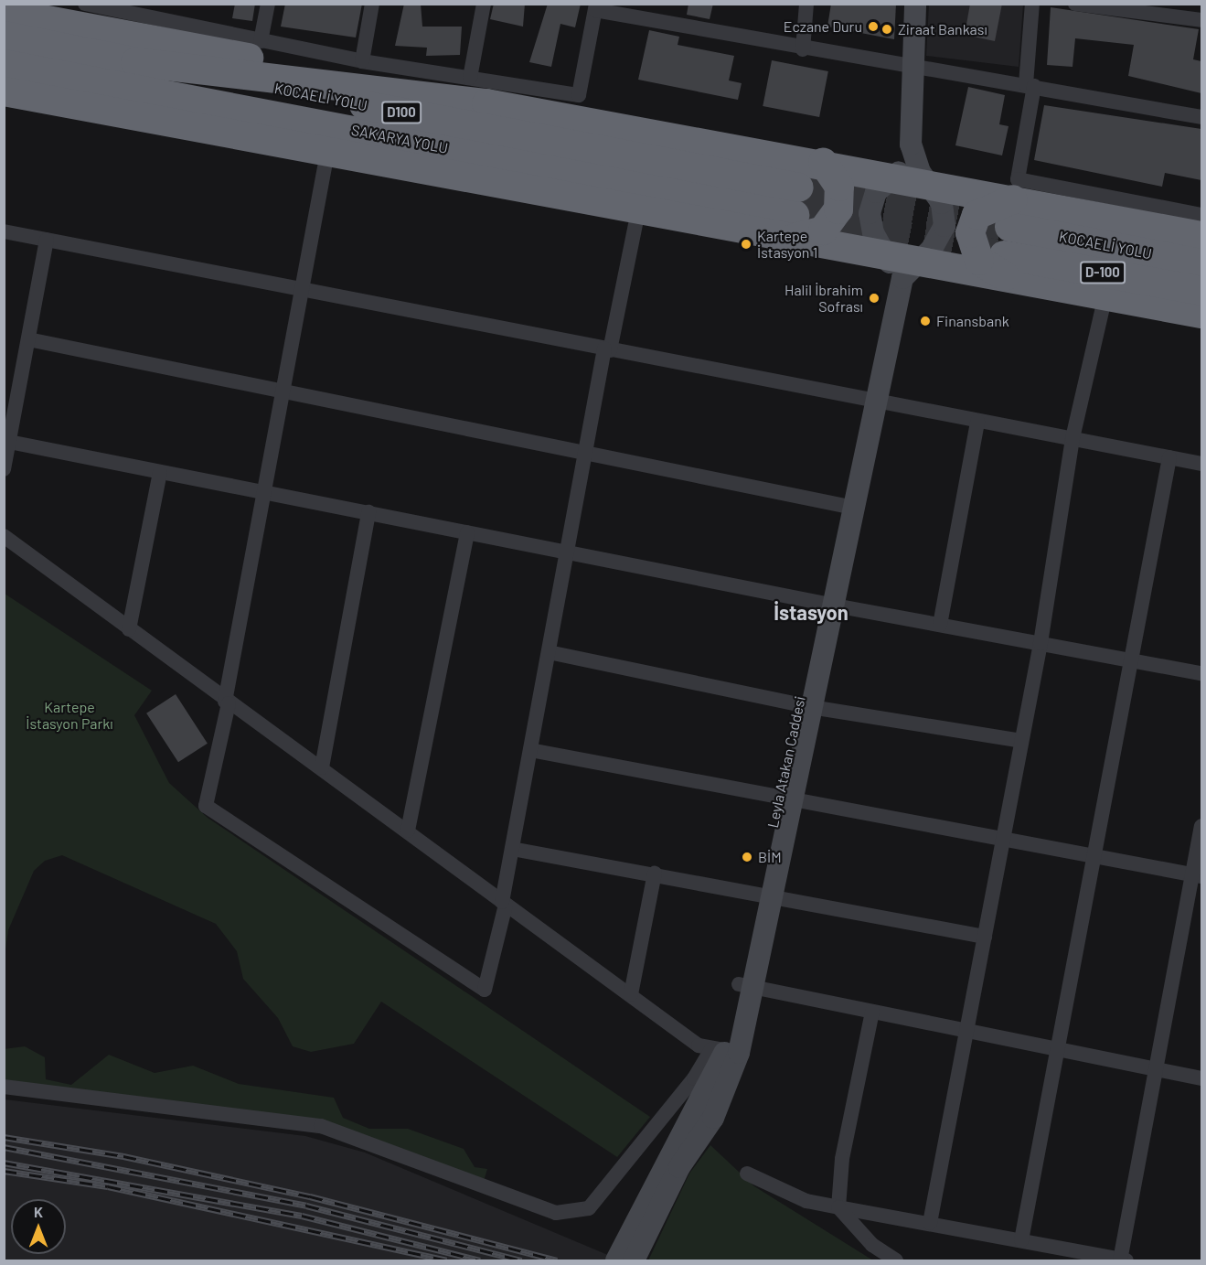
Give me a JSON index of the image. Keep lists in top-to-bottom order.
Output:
{
  "streets": {
    "highway": [
      "KOCAELİ YOLU",
      "D100",
      "SAKARYA YOLU",
      "D-100"
    ],
    "main road": ["Leyla Atakan Caddesi"]
  },
  "crossings": [
    ["KOCAELİ YOLU", "SAKARYA YOLU"]
  ],
  "districts": ["İstasyon"],
  "parks": ["Kartepe İstasyon Parkı"],
  "places": [
    "Eczane Duru",
    "Ziraat Bankası",
    "Kartepe İstasyon 1",
    "Halil İbrahim Sofrası",
    "Finansbank",
    "BİM"
  ],
  "north": "top"
}
